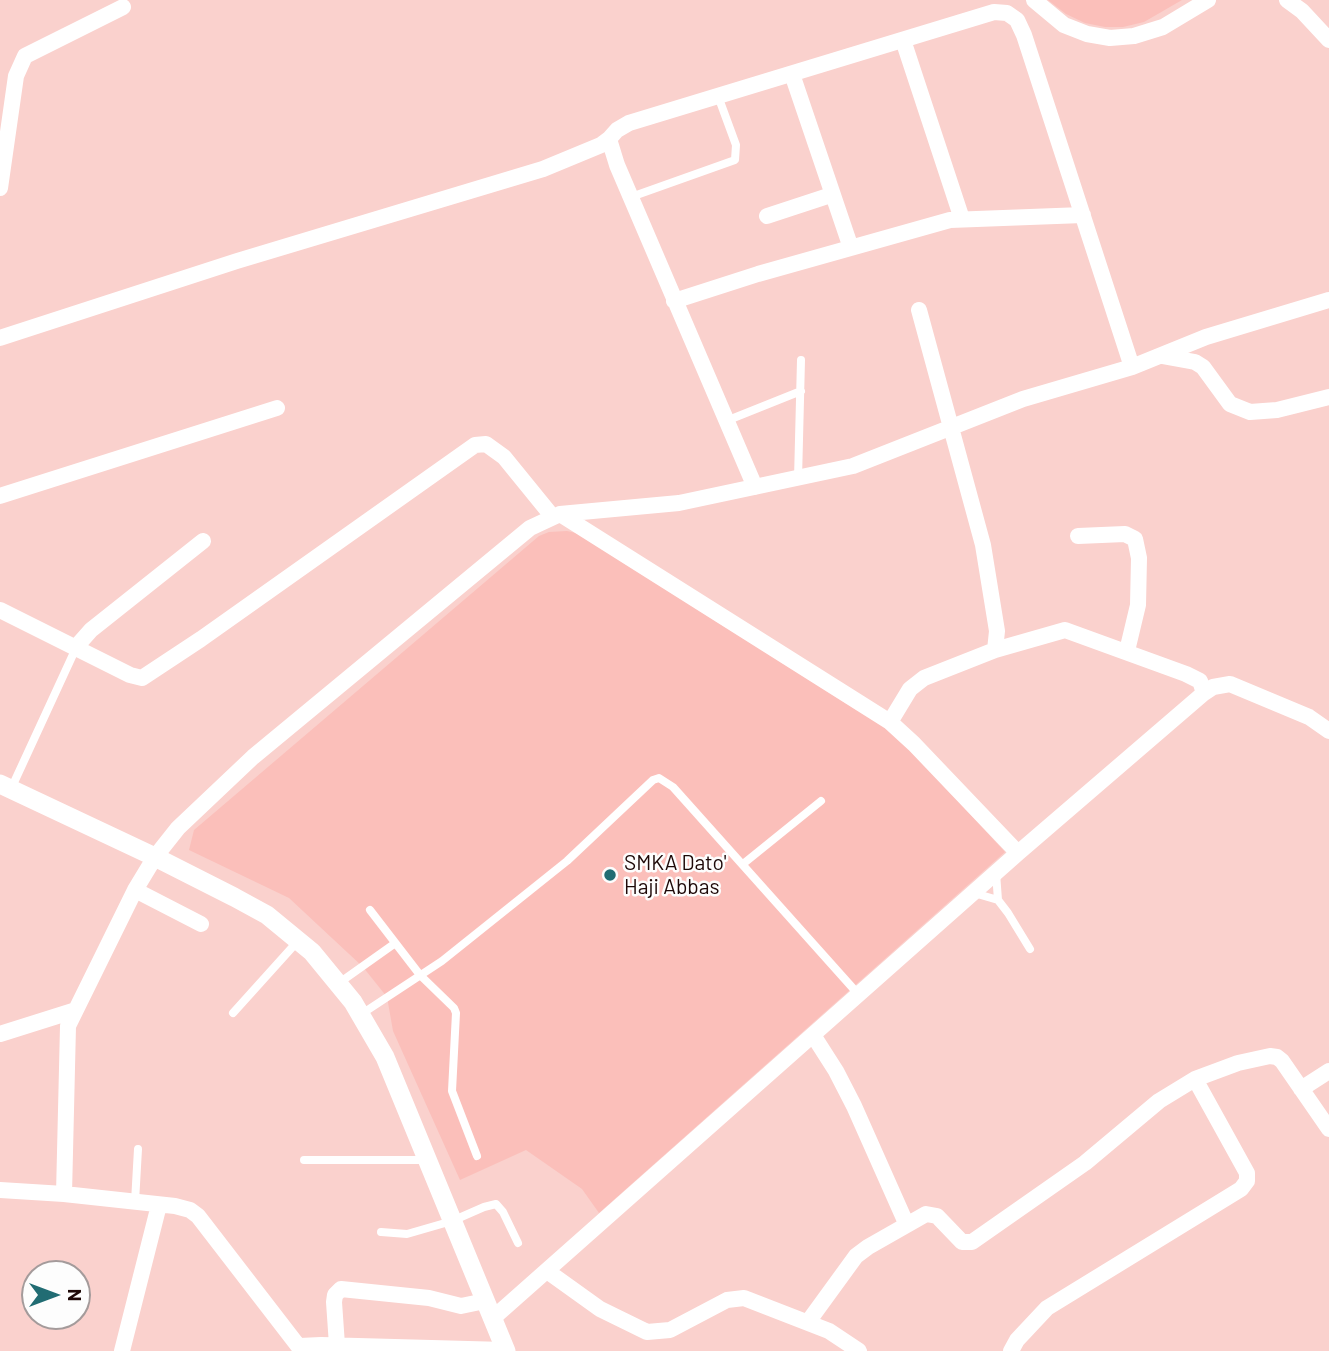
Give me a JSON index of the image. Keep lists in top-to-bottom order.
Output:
{
  "places": ["SMKA Dato' Haji Abbas"],
  "north": "right"
}
